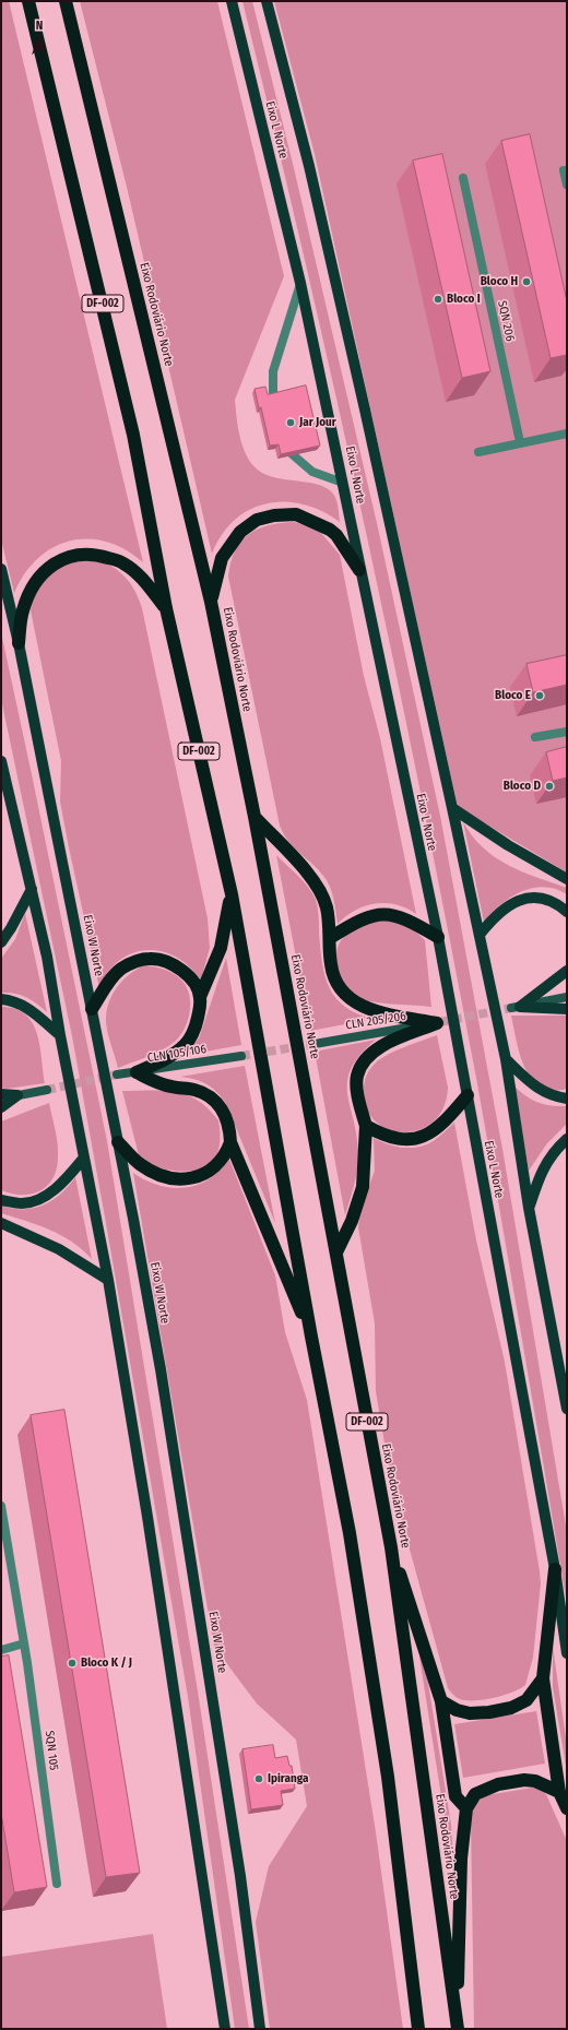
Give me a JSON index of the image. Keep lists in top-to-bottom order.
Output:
{
  "streets": {
    "highway": ["DF-002", "Eixo Rodoviário Norte"],
    "main road": ["Eixo L Norte", "Eixo W Norte"],
    "street": [
      "SQN 206",
      "CLN 205/206",
      "CLN 105/106",
      "SQN 105"
    ]
  },
  "places": [
    "Bloco H",
    "Bloco I",
    "Jar Jour",
    "Bloco E",
    "Bloco D",
    "Bloco K / J",
    "Ipiranga"
  ],
  "north": "top"
}
